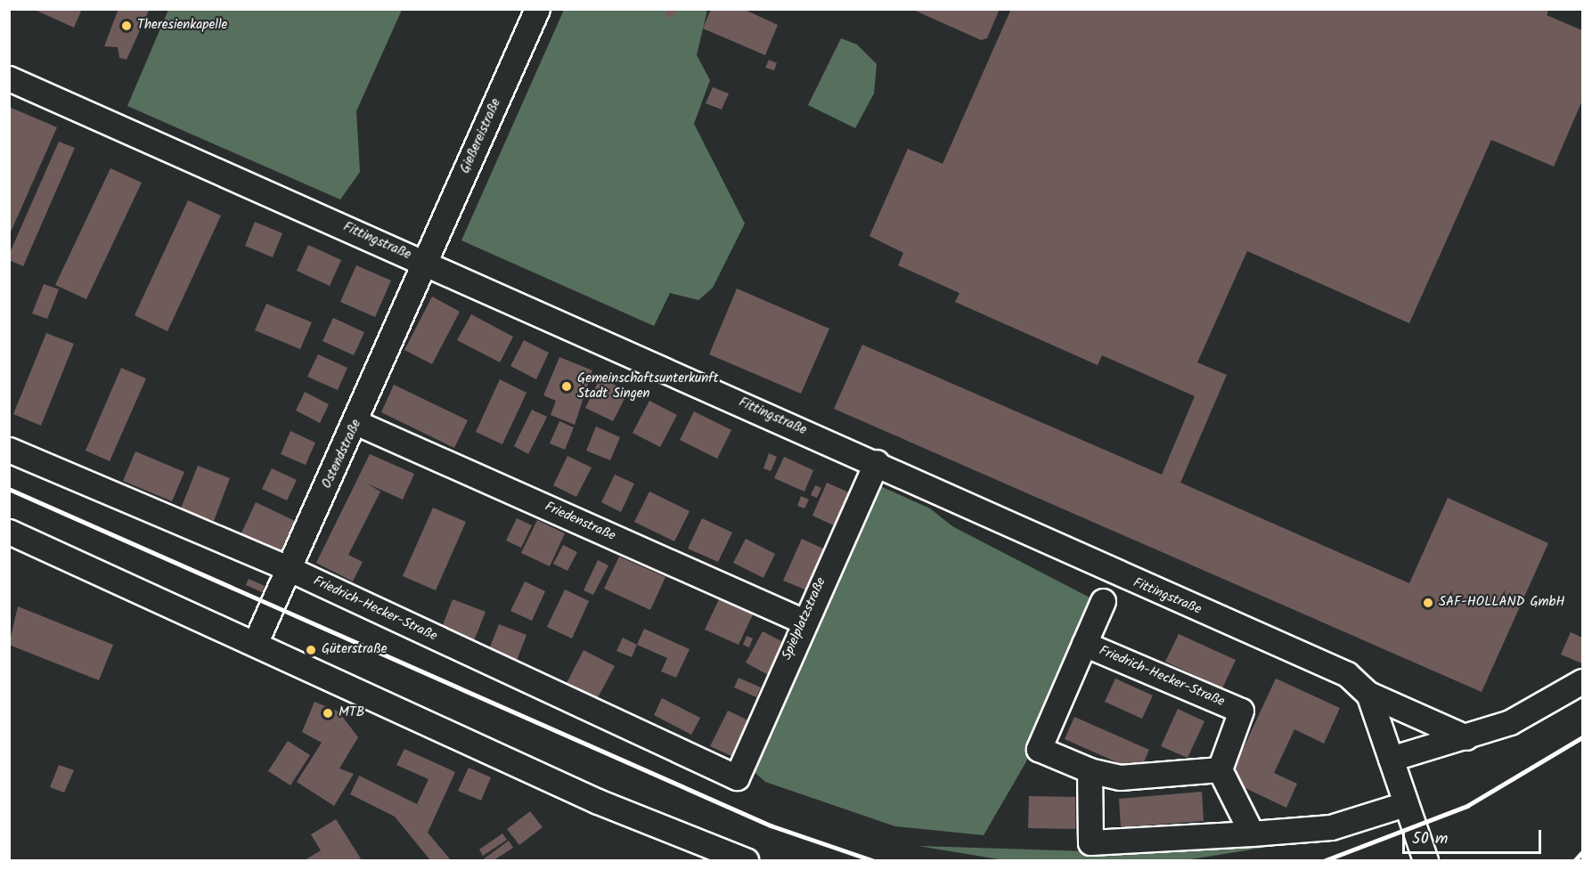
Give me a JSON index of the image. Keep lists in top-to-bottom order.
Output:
{
  "streets": {
    "street": [
      "Gießereistraße",
      "Fittingstraße",
      "Ostendstraße",
      "Friedenstraße",
      "Friedrich-Hecker-Straße",
      "Spielplatzstraße"
    ]
  },
  "crossings": [
    ["Gießereistraße", "Fittingstraße"],
    ["Gießereistraße", "Ostendstraße"],
    ["Fittingstraße", "Ostendstraße"],
    ["Fittingstraße", "Spielplatzstraße"],
    ["Ostendstraße", "Friedenstraße"],
    ["Ostendstraße", "Friedrich-Hecker-Straße"],
    ["Friedenstraße", "Spielplatzstraße"],
    ["Friedrich-Hecker-Straße", "Spielplatzstraße"]
  ],
  "places": [
    "Theresienkapelle",
    "Gemeinschaftsunterkunft Stadt Singen",
    "SAF-HOLLAND GmbH",
    "Güterstraße",
    "MTB"
  ],
  "scale_bar": "50 m"
}
